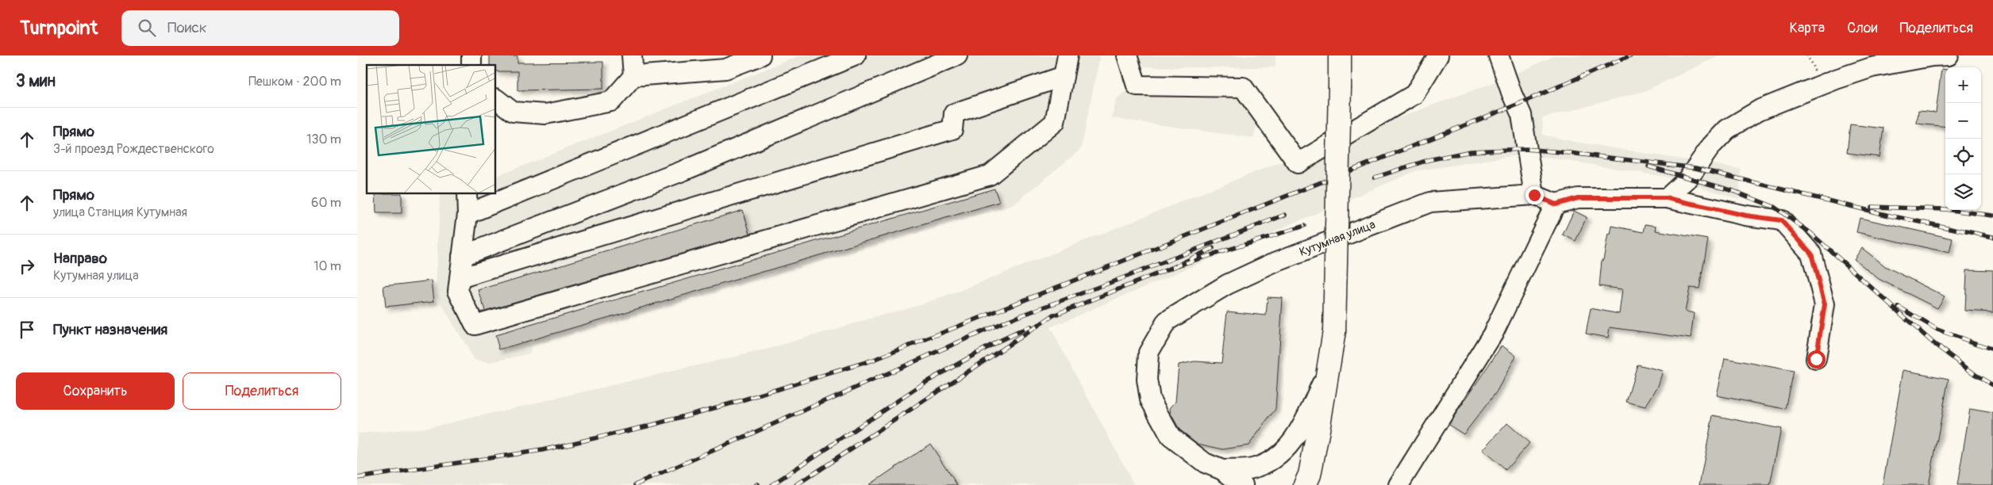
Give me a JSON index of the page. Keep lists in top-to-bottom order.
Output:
{
  "streets": {
    "street": ["Кутумная улица"]
  },
  "page": {
    "header": "Turnpoint",
    "search": "Поиск",
    "nav": ["Карта", "Слои", "Поделиться"],
    "heading": ["3 мин", "Пешком · 200 m"],
    "map_buttons": ["+", "−"],
    "list": [
      ["Прямо", "3-й проезд Рождественского", "130 m"],
      ["Прямо", "улица Станция Кутумная", "60 m"],
      ["Направо", "Кутумная улица", "10 m"],
      "Пункт назначения"
    ],
    "buttons": ["Сохранить", "Поделиться"]
  }
}
